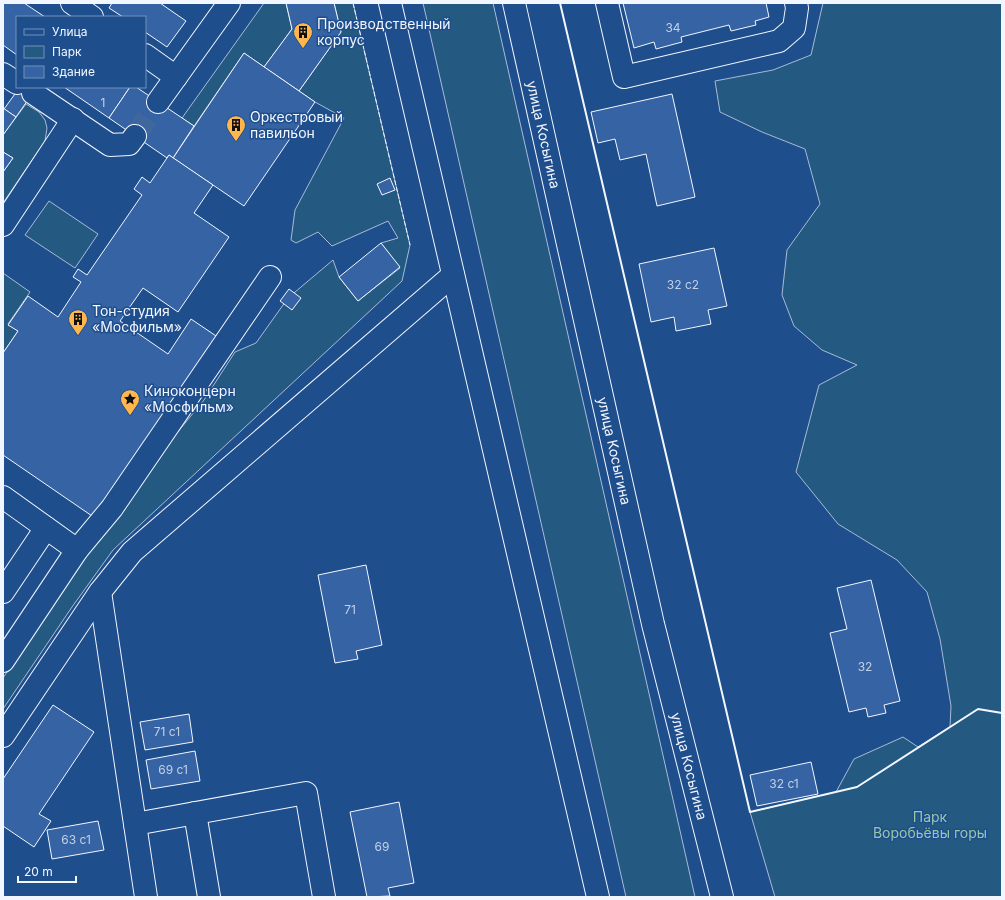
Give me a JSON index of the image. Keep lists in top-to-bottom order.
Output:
{
  "streets": {
    "main road": ["улица Косыгина"]
  },
  "parks": ["Парк Воробьёвы горы"],
  "places": {
    "building": ["Производственный корпус", "Оркестровый павильон", "Тон-студия «Мосфильм»"],
    "place": ["Киноконцерн «Мосфильм»"]
  },
  "house_numbers": [
    "34",
    "1",
    "32 с2",
    "71",
    "32",
    "71 с1",
    "69 с1",
    "32 с1",
    "63 с1",
    "69"
  ],
  "legend": ["Улица", "Парк", "Здание"],
  "scale_bar": "20 m"
}
